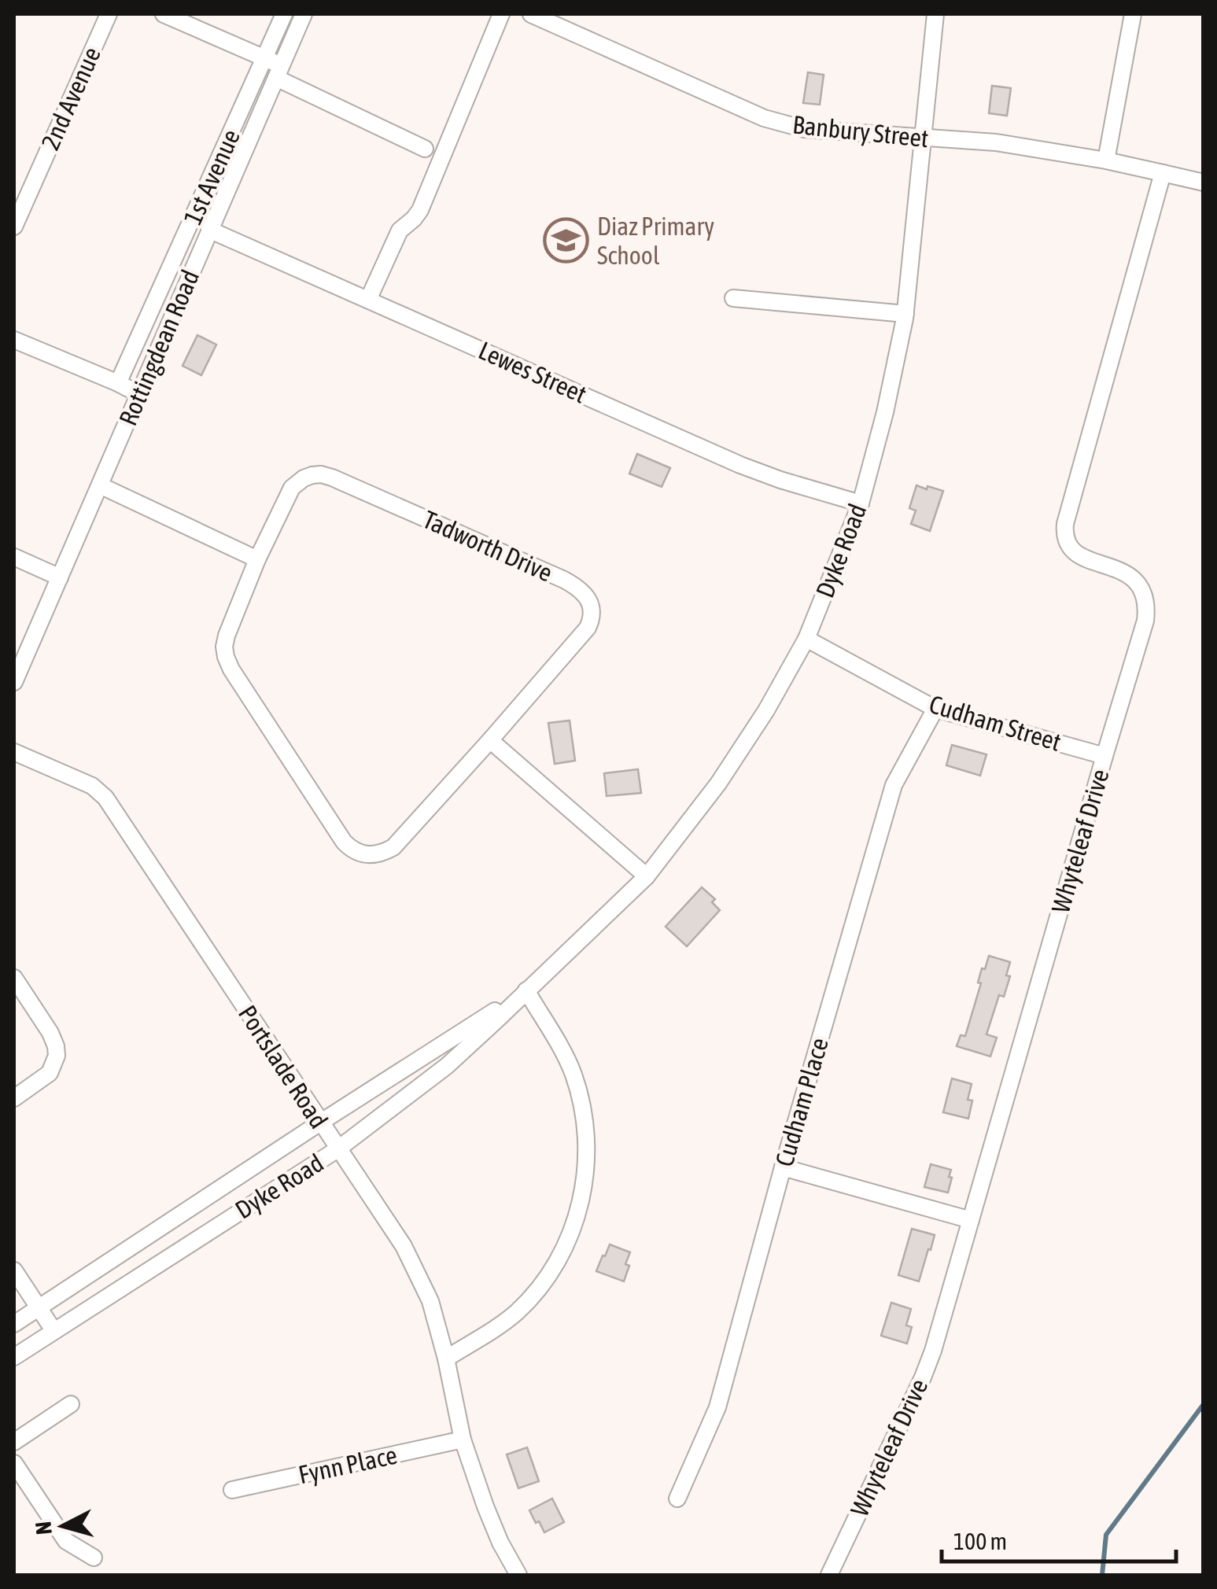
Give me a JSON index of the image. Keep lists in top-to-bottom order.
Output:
{
  "streets": {
    "street": [
      "2nd Avenue",
      "Banbury Street",
      "1st Avenue",
      "Rottingdean Road",
      "Lewes Street",
      "Tadworth Drive",
      "Dyke Road",
      "Cudham Street",
      "Whyteleaf Drive",
      "Portslade Road",
      "Cudham Place",
      "Fynn Place"
    ]
  },
  "crossings": [
    ["Banbury Street", "Dyke Road"],
    ["Banbury Street", "Whyteleaf Drive"],
    ["Rottingdean Road", "Lewes Street"],
    ["Lewes Street", "Dyke Road"],
    ["Dyke Road", "Cudham Street"],
    ["Dyke Road", "Portslade Road"],
    ["Cudham Street", "Whyteleaf Drive"],
    ["Cudham Street", "Cudham Place"],
    ["Portslade Road", "Fynn Place"]
  ],
  "places": {
    "school or university": ["Diaz Primary School"]
  },
  "scale_bar": "100 m",
  "north": "left"
}
